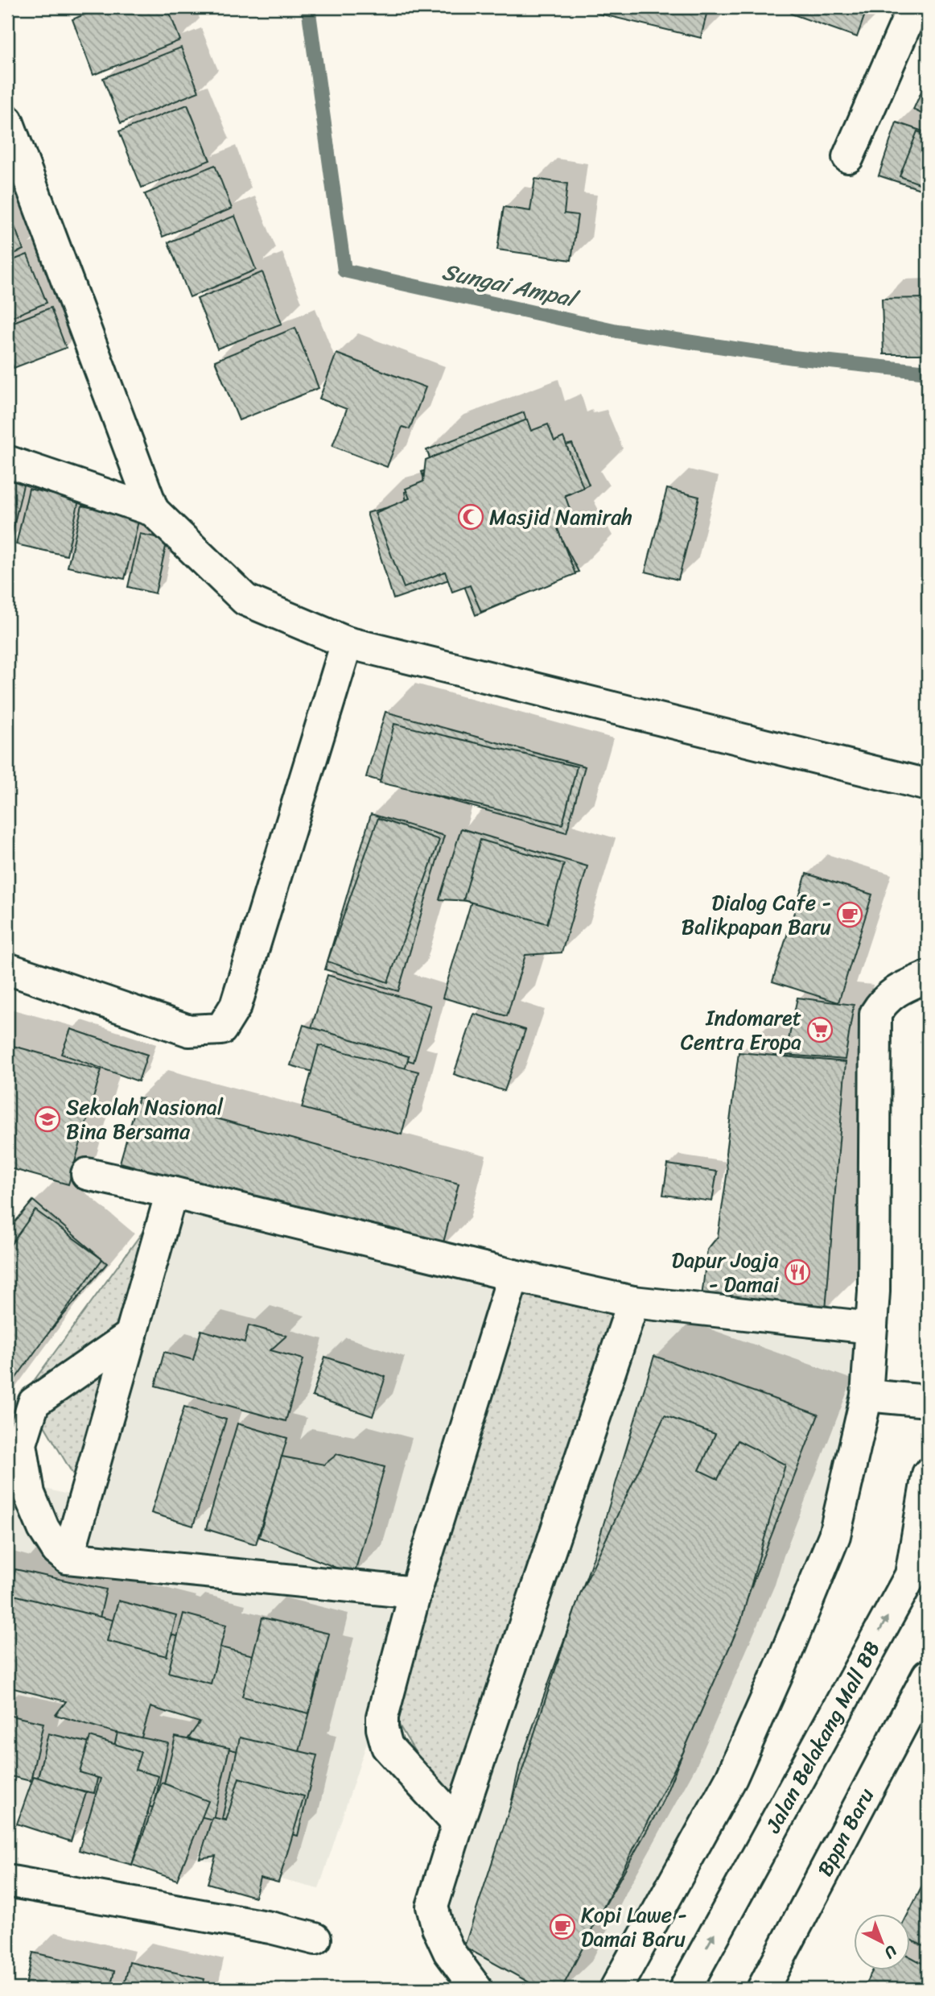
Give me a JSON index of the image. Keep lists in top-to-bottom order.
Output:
{
  "streets": {
    "street": ["Jalan Belakang Mall BB", "Bppn Baru"]
  },
  "water": ["Sungai Ampal"],
  "places": {
    "mosque": ["Masjid Namirah"],
    "cafe": ["Dialog Cafe - Balikpapan Baru", "Kopi Lawe - Damai Baru"],
    "supermarket": ["Indomaret Centra Eropa"],
    "school or university": ["Sekolah Nasional Bina Bersama"],
    "restaurant": ["Dapur Jogja - Damai"]
  },
  "north": "bottom right"
}
